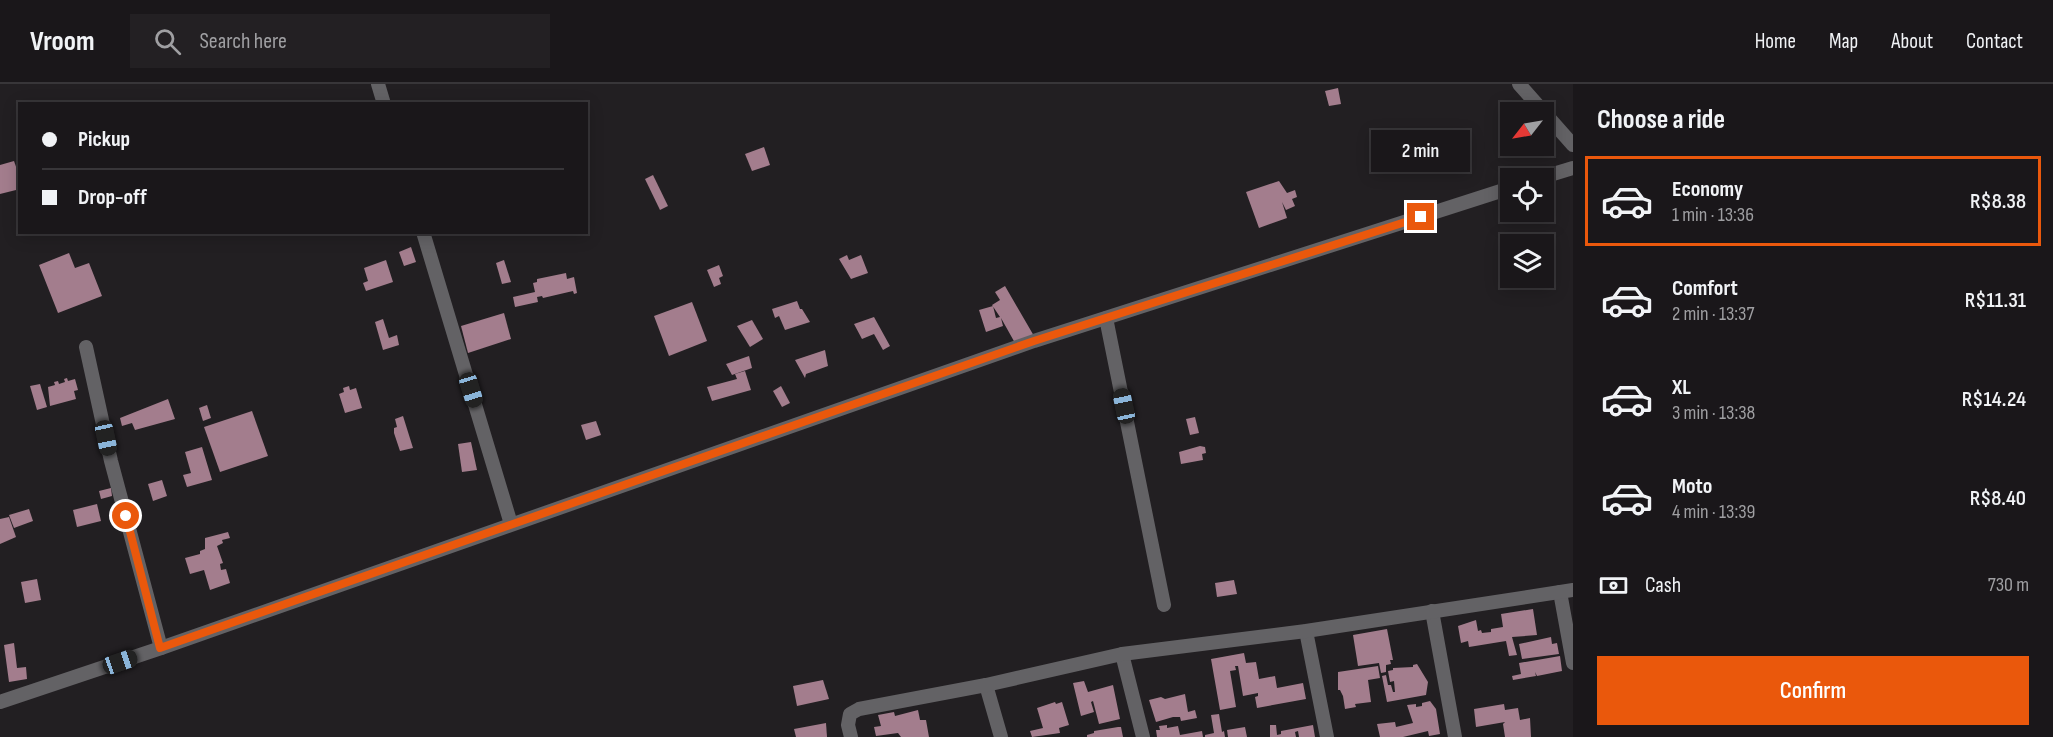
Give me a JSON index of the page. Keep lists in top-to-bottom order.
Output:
{
  "north": "bottom left",
  "page": {
    "header": "Vroom",
    "search": "Search here",
    "nav": [
      "Home",
      "Map",
      "About",
      "Contact"
    ],
    "heading": "Choose a ride",
    "banner": ["Pickup", "Drop-off"],
    "bubble": "2 min",
    "list": [
      {
        "name": "Economy",
        "note": "1 min · 13:36",
        "value": "R$8.38"
      },
      {
        "name": "Comfort",
        "note": "2 min · 13:37",
        "value": "R$11.31"
      },
      {
        "name": "XL",
        "note": "3 min · 13:38",
        "value": "R$14.24"
      },
      {
        "name": "Moto",
        "note": "4 min · 13:39",
        "value": "R$8.40"
      }
    ],
    "pay": ["Cash", "730 m"],
    "buttons": "Confirm"
  }
}
